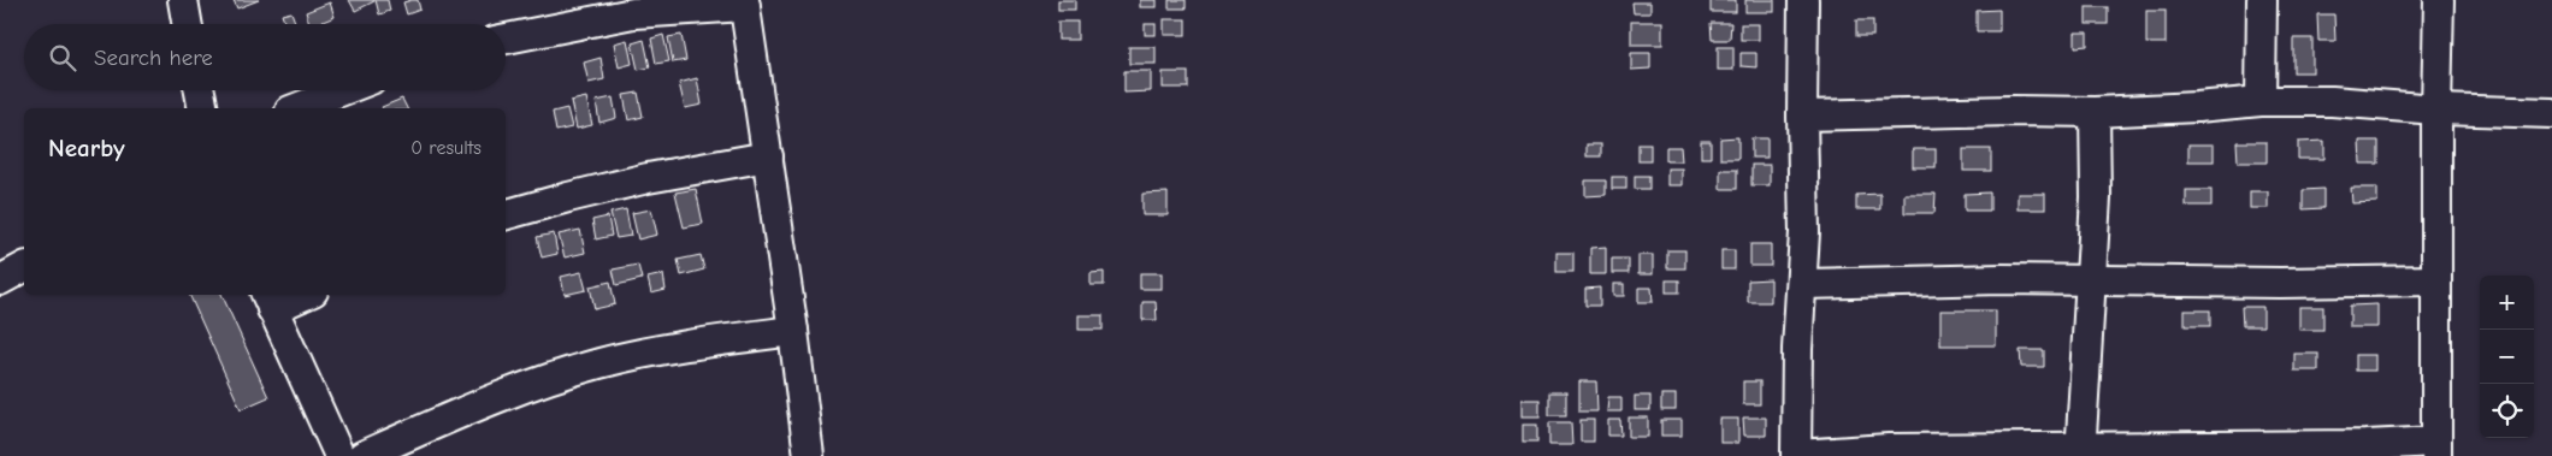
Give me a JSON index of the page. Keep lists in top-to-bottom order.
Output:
{
  "page": {
    "search": "Search here",
    "heading": ["Nearby", "0 results"],
    "map_buttons": ["+", "−"]
  }
}
